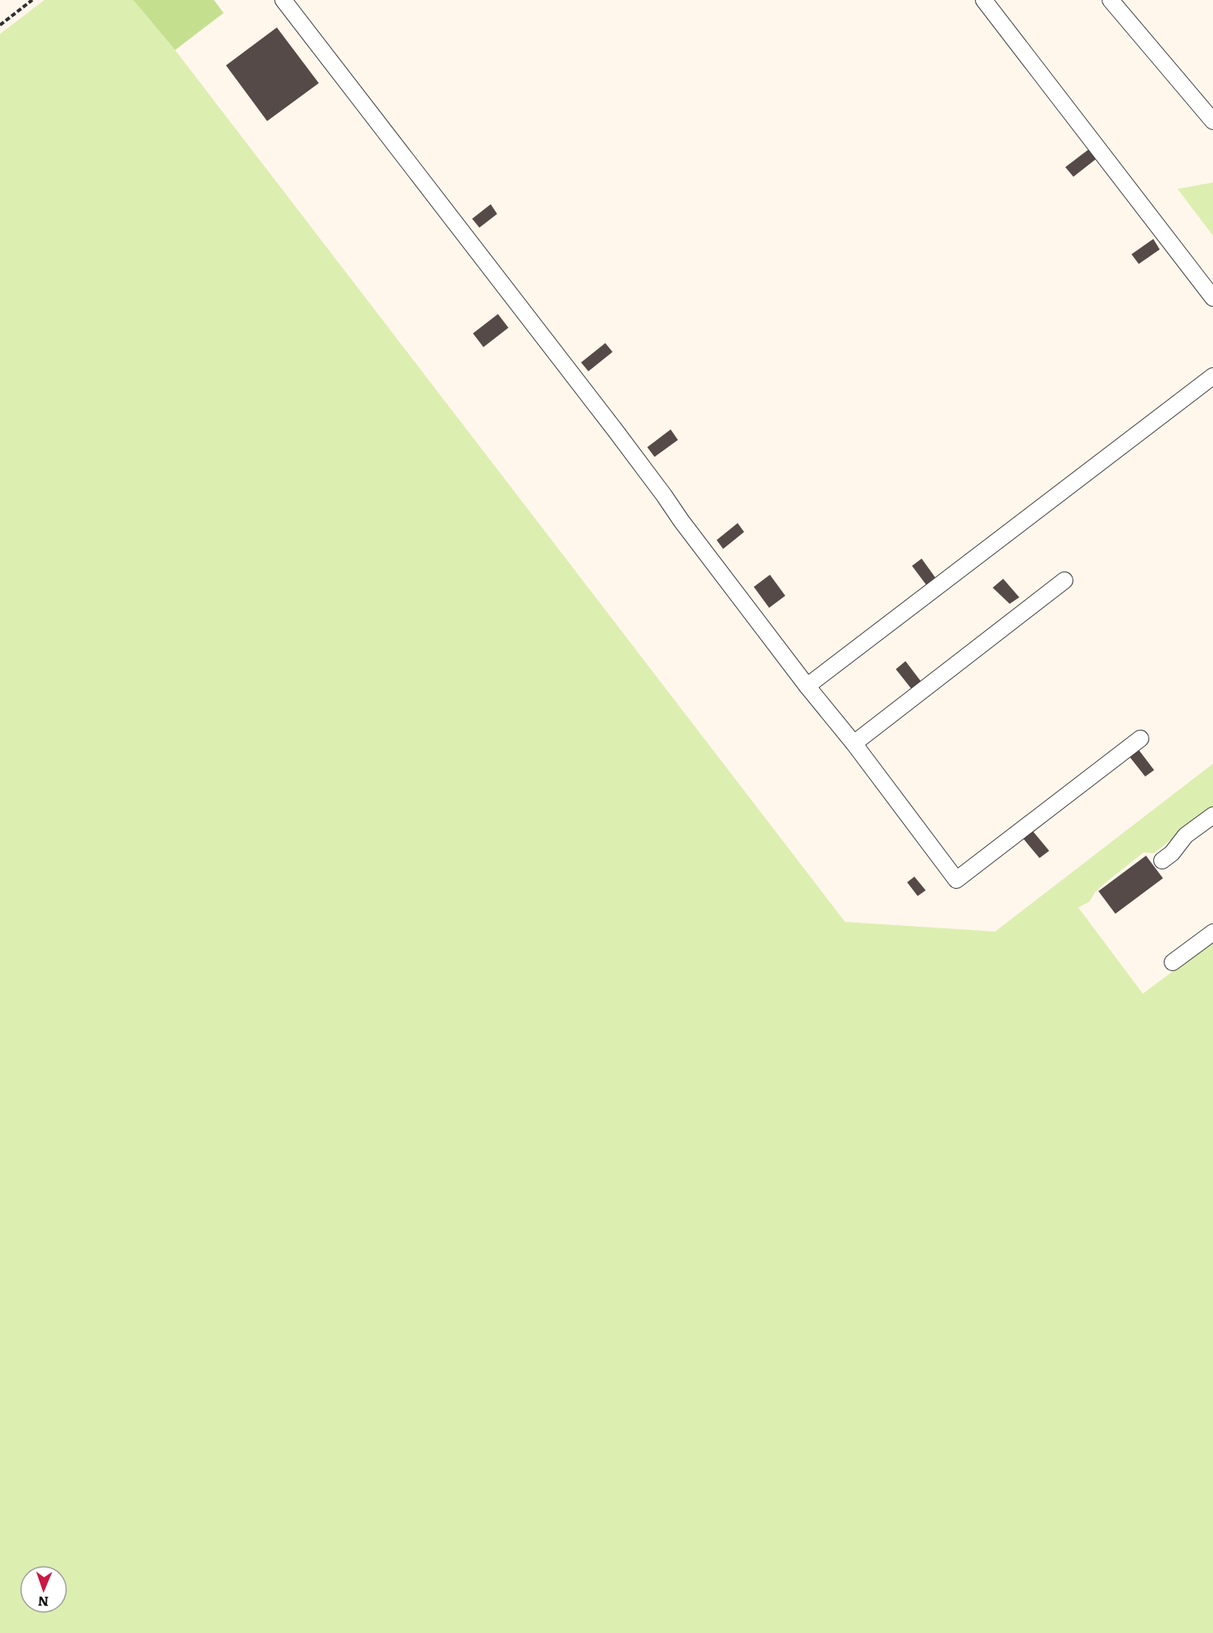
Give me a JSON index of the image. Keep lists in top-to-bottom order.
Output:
{
  "north": "bottom"
}
